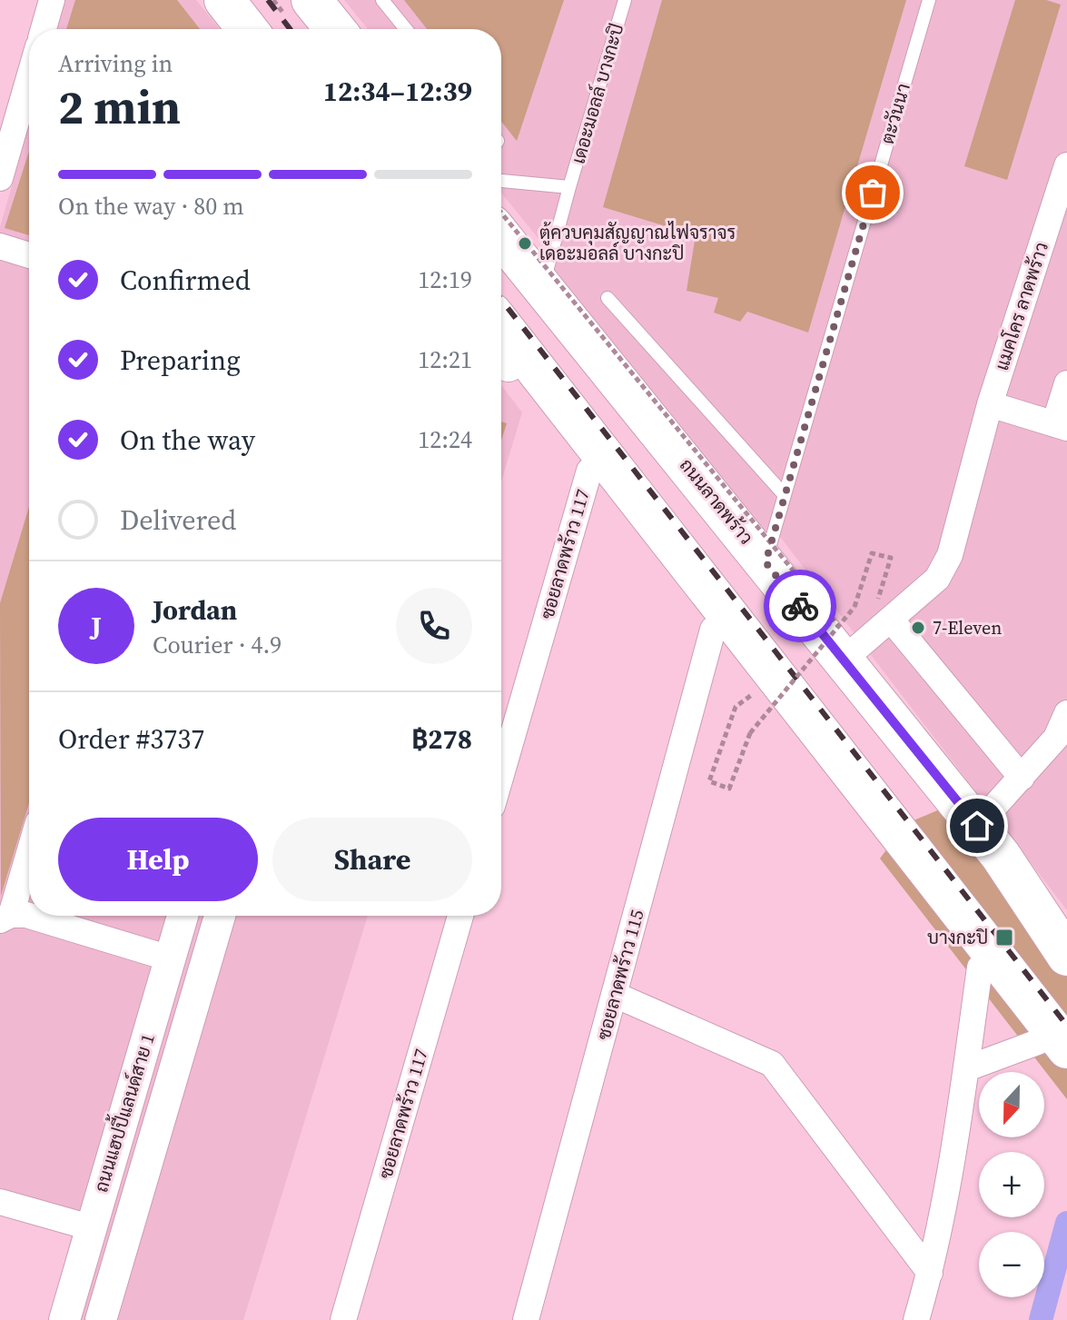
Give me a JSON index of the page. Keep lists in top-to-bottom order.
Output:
{
  "streets": {
    "main road": ["ถนนลาดพร้าว"],
    "street": [
      "แมคโคร ลาดพร้าว",
      "ซอยลาดพร้าว 117",
      "ซอยลาดพร้าว 115",
      "ถนนแฮปปี้แลนด์สาย 1"
    ],
    "lane": ["เดอะมอลล์ บางกะปิ", "ตะวันนา"]
  },
  "crossings": [
    ["เดอะมอลล์ บางกะปิ", "ถนนลาดพร้าว"],
    ["ตะวันนา", "ถนนลาดพร้าว"],
    ["แมคโคร ลาดพร้าว", "ถนนลาดพร้าว"]
  ],
  "places": {
    "other": ["ตู้ควบคุมสัญญาณไฟจราจร เดอะมอลล์ บางกะปิ", "7-Eleven"],
    "transit": ["บางกะปิ"]
  },
  "north": "bottom",
  "page": {
    "heading": ["2 min", "Arriving in", "12:34–12:39"],
    "panel": [
      "Jordan",
      "Courier · 4.9",
      "Order #3737",
      "฿278"
    ],
    "bar": "On the way · 80 m",
    "list": [
      ["Confirmed", "12:19"],
      ["Preparing", "12:21"],
      ["On the way", "12:24"],
      "Delivered"
    ],
    "round": "J",
    "buttons": ["Help", "Share"],
    "map_buttons": ["+", "−"]
  }
}
